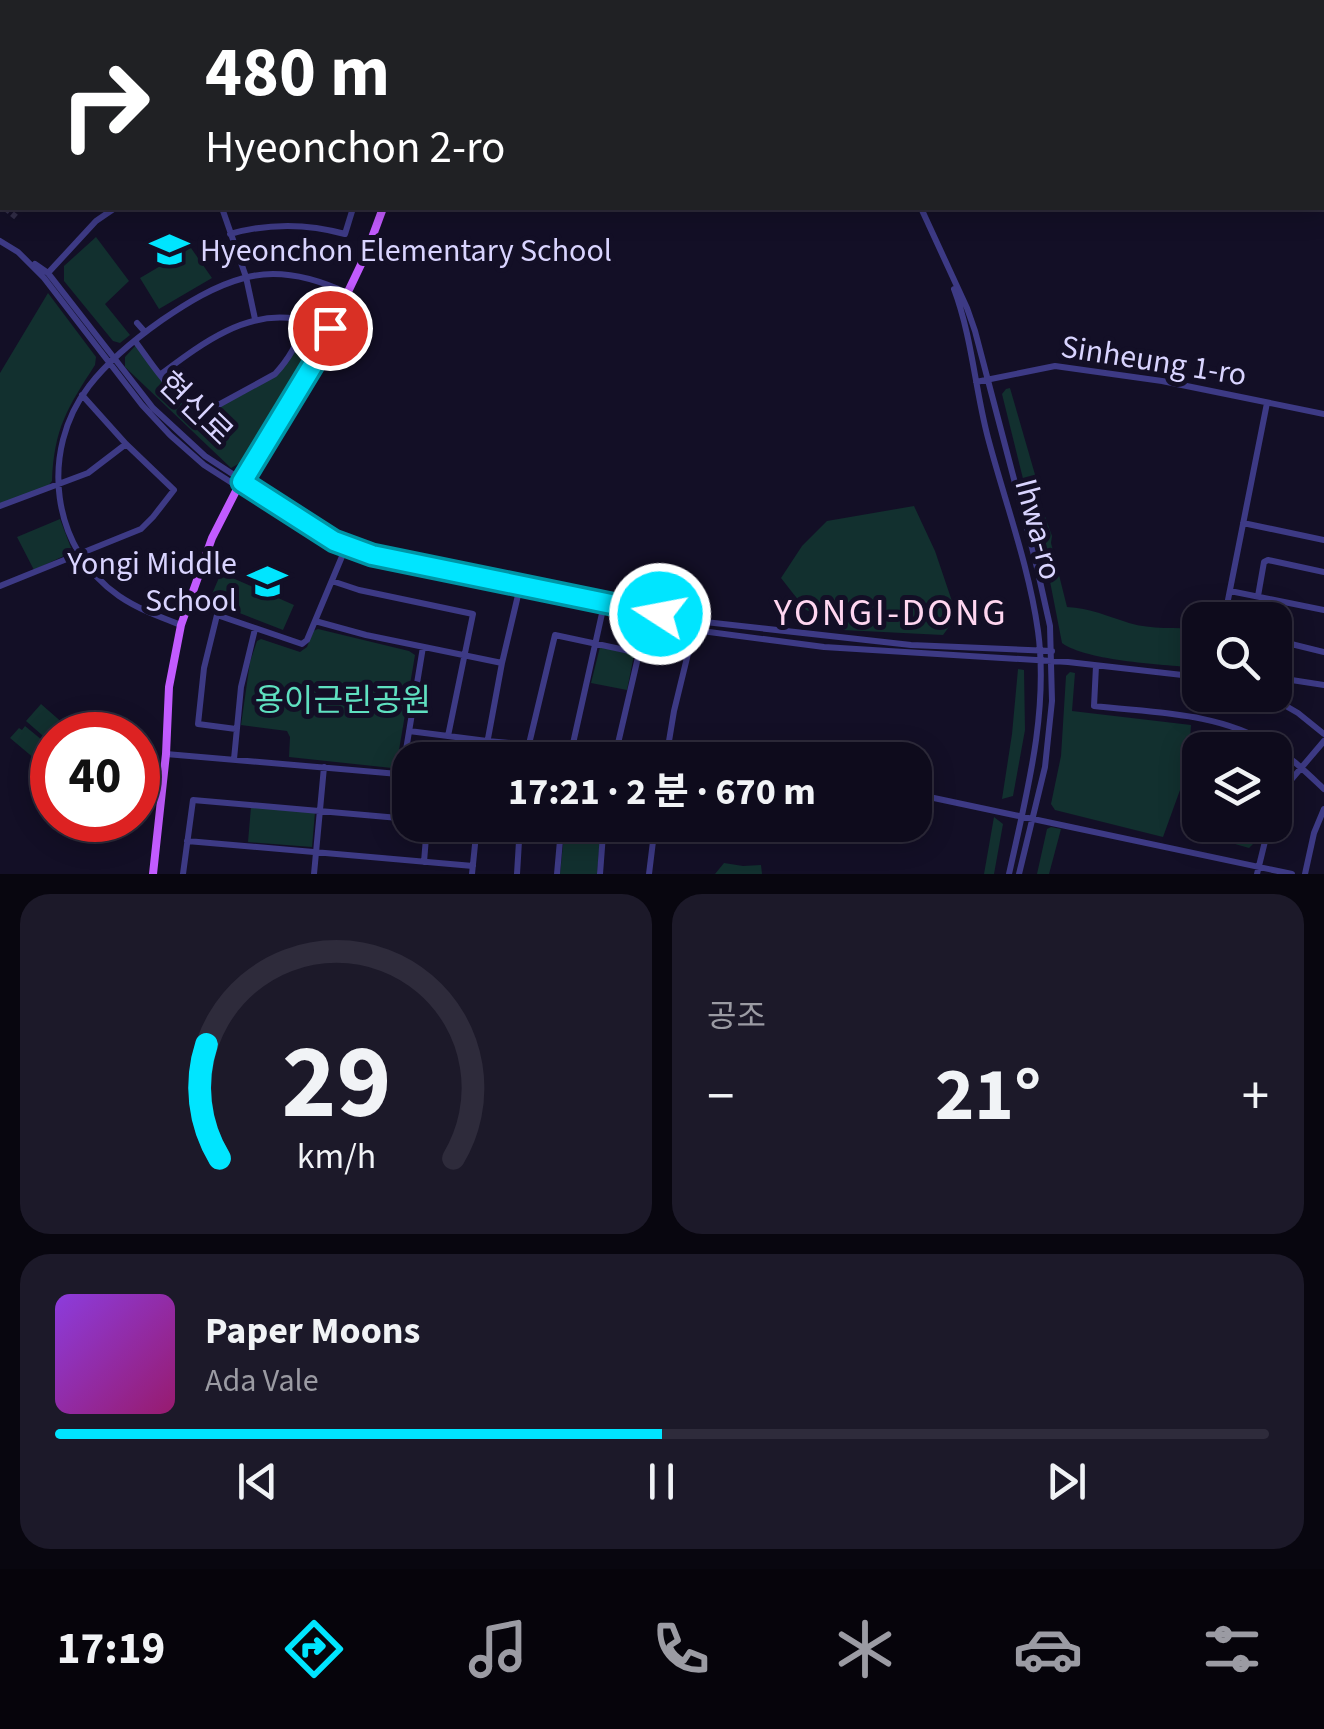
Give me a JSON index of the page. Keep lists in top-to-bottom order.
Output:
{
  "streets": {
    "street": ["Sinheung 1-ro", "현신로", "Ihwa-ro"]
  },
  "crossings": [
    ["Sinheung 1-ro", "Ihwa-ro"],
    ["현신로", "Ihwa-ro"]
  ],
  "districts": ["YONGI-DONG"],
  "parks": ["용이근린공원"],
  "places": {
    "school or university": ["Hyeonchon Elementary School", "Yongi Middle School"]
  },
  "page": {
    "turn": ["480 m", "Hyeonchon 2-ro"],
    "limit": "40",
    "trip": "17:21 · 2 분 · 670 m",
    "tile": "공조",
    "heat": ["−", "21°", "+"],
    "song": ["Paper Moons", "Ada Vale"],
    "tabs": "17:19",
    "gauge": ["29", "km/h"]
  }
}
